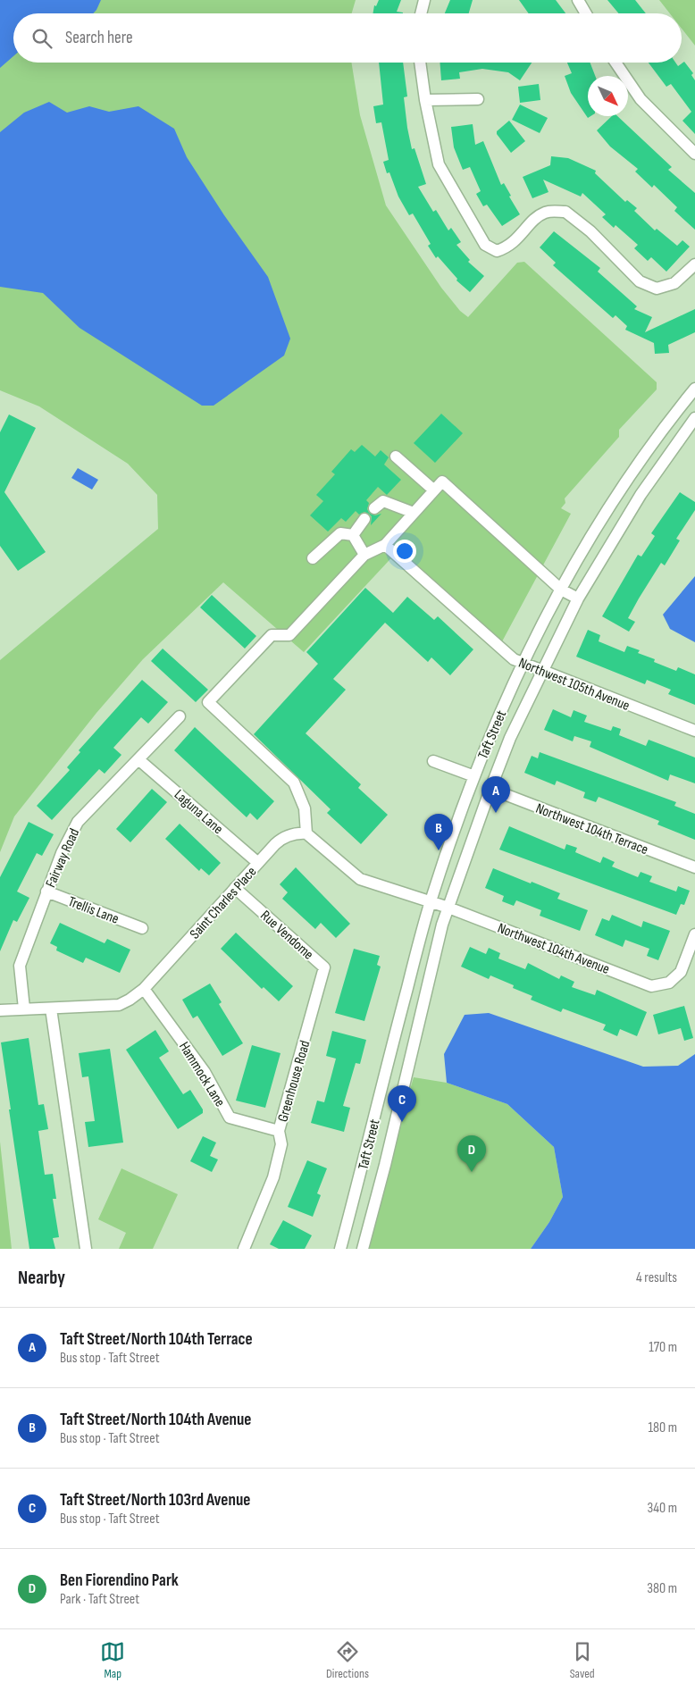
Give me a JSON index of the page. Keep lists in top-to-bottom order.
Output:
{
  "streets": {
    "street": [
      "Northwest 105th Avenue",
      "Taft Street",
      "Laguna Lane",
      "Northwest 104th Terrace",
      "Fairway Road",
      "Saint Charles Place",
      "Trellis Lane",
      "Rue Vendome",
      "Northwest 104th Avenue",
      "Hammock Lane",
      "Greenhouse Road"
    ]
  },
  "crossings": [
    ["Northwest 105th Avenue", "Taft Street"],
    ["Taft Street", "Northwest 104th Terrace"],
    ["Taft Street", "Northwest 104th Avenue"],
    ["Laguna Lane", "Fairway Road"],
    ["Laguna Lane", "Saint Charles Place"],
    ["Fairway Road", "Saint Charles Place"],
    ["Fairway Road", "Trellis Lane"],
    ["Saint Charles Place", "Rue Vendome"],
    ["Saint Charles Place", "Hammock Lane"],
    ["Rue Vendome", "Greenhouse Road"],
    ["Hammock Lane", "Greenhouse Road"]
  ],
  "north": "bottom right",
  "page": {
    "search": "Search here",
    "pins": [
      "A",
      "B",
      "C",
      "D"
    ],
    "heading": ["Nearby", "4 results"],
    "list": [
      {
        "mark": "A",
        "name": "Taft Street/North 104th Terrace",
        "note": "Bus stop · Taft Street",
        "value": "170 m"
      },
      {
        "mark": "B",
        "name": "Taft Street/North 104th Avenue",
        "note": "Bus stop · Taft Street",
        "value": "180 m"
      },
      {
        "mark": "C",
        "name": "Taft Street/North 103rd Avenue",
        "note": "Bus stop · Taft Street",
        "value": "340 m"
      },
      {
        "mark": "D",
        "name": "Ben Fiorendino Park",
        "note": "Park · Taft Street",
        "value": "380 m"
      }
    ],
    "nav": ["Map", "Directions", "Saved"]
  }
}
